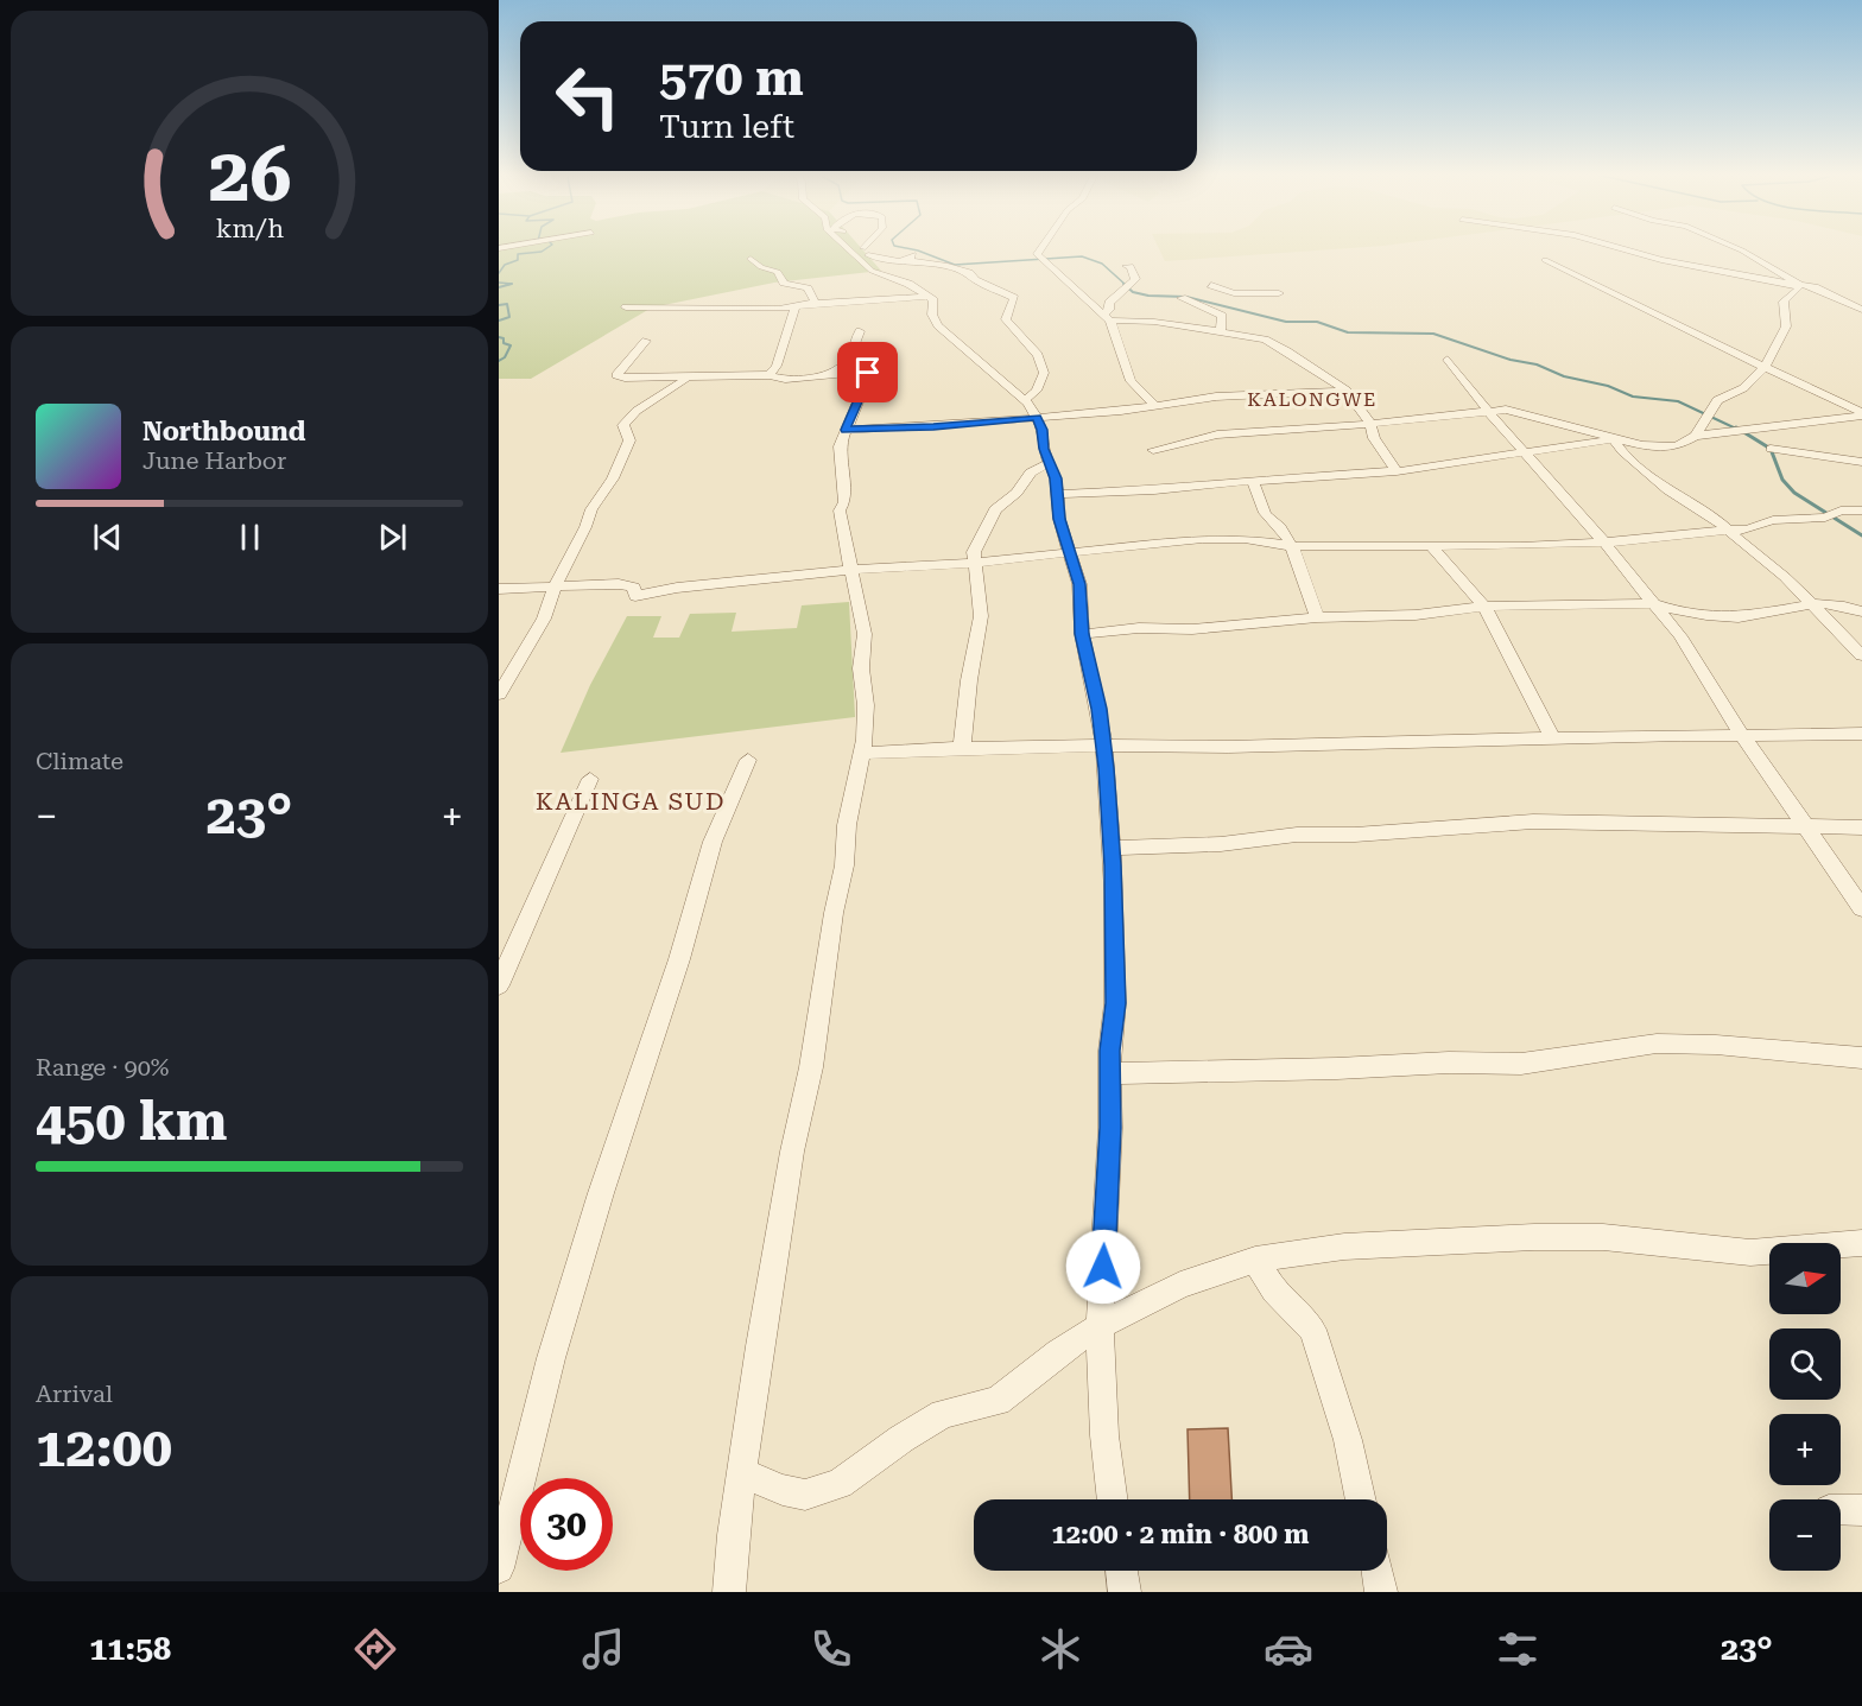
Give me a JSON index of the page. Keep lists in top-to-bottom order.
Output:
{
  "districts": ["KALONGWE", "KALINGA SUD"],
  "north": "right",
  "page": {
    "turn": ["570 m", "Turn left"],
    "song": ["Northbound", "June Harbor"],
    "tile": [
      "Climate",
      ["Range · 90%", "450 km"],
      ["Arrival", "12:00"]
    ],
    "heat": ["−", "23°", "+"],
    "map_buttons": ["+", "−"],
    "limit": "30",
    "trip": "12:00 · 2 min · 800 m",
    "tabs": ["11:58", "23°"],
    "gauge": ["26", "km/h"]
  }
}
